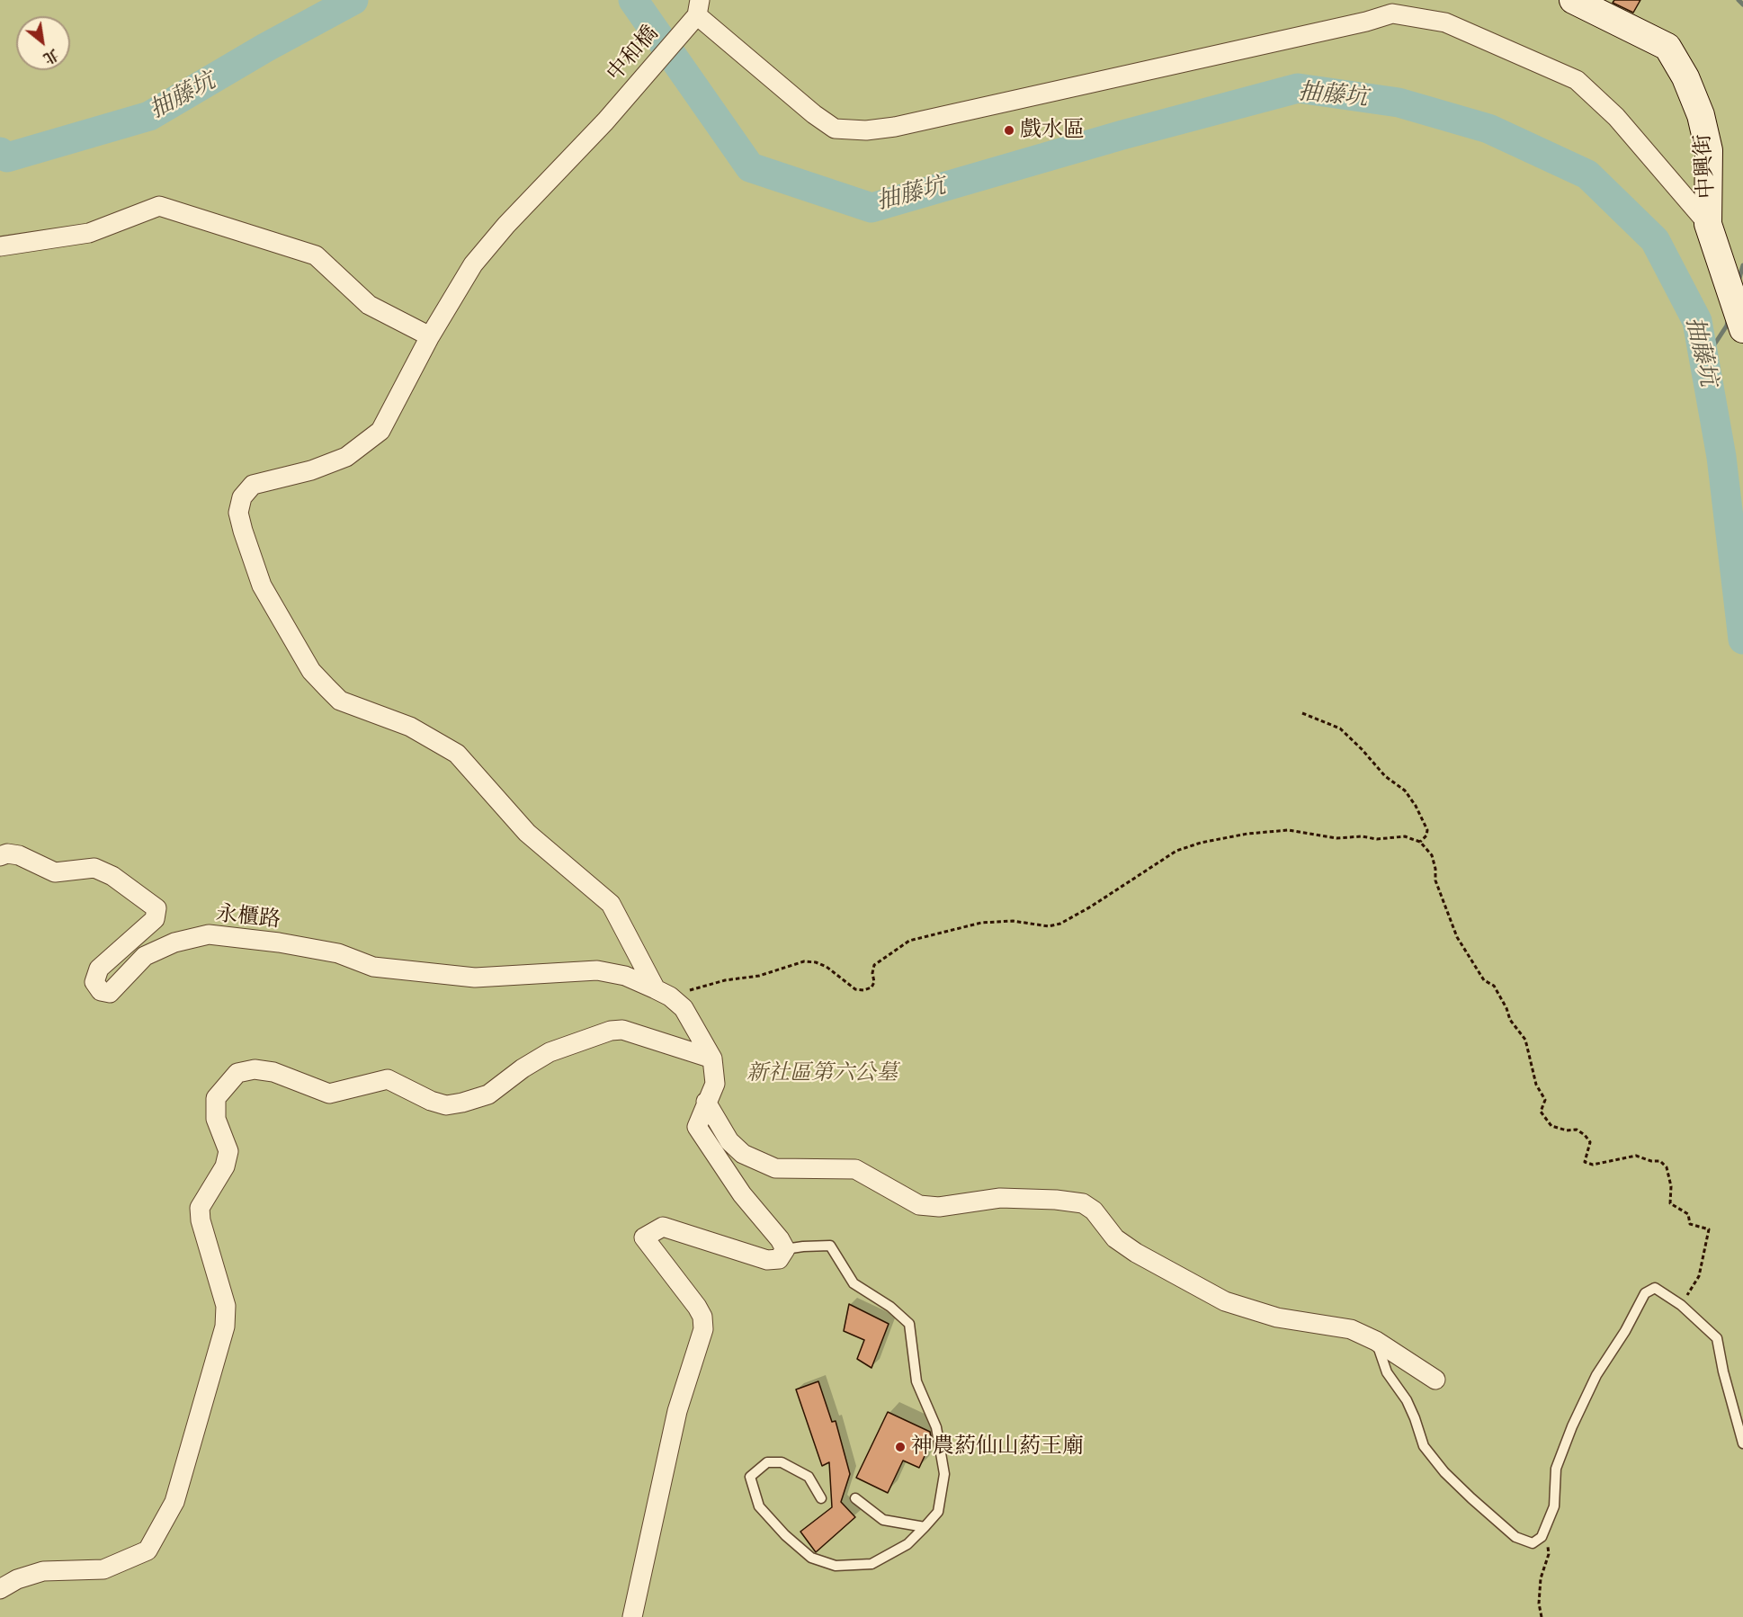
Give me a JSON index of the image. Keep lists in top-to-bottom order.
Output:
{
  "streets": {
    "street": ["中和橋", "中興街", "永櫃路"]
  },
  "crossings": [
    ["中和橋", "永櫃路"]
  ],
  "water": ["抽藤坑"],
  "parks": ["新社區第六公墓"],
  "places": ["戲水區", "神農葯仙山葯王廟"],
  "north": "bottom right"
}
